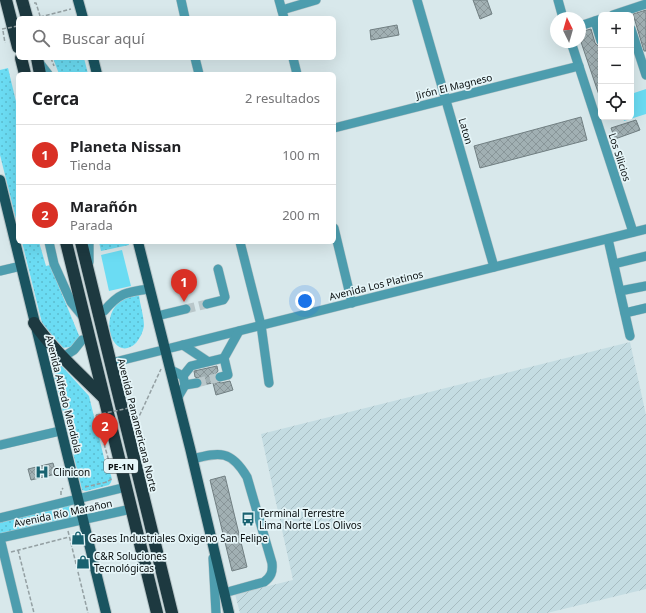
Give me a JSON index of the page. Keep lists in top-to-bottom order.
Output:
{
  "streets": {
    "highway": ["Avenida Panamericana Norte", "PE-1N"],
    "main road": ["Avenida Alfredo Mendiola"],
    "street": [
      "Jirón El Magneso",
      "Laton",
      "Los Silicios",
      "Avenida Los Platinos",
      "Avenida Río Marañon"
    ]
  },
  "crossings": [
    ["Jirón El Magneso", "Laton"],
    ["Jirón El Magneso", "Los Silicios"],
    ["Laton", "Avenida Los Platinos"],
    ["Los Silicios", "Avenida Los Platinos"],
    ["Avenida Los Platinos", "Avenida Panamericana Norte"],
    ["Avenida Alfredo Mendiola", "Avenida Río Marañon"],
    ["PE-1N", "Avenida Río Marañon"]
  ],
  "places": {
    "hospital": ["Clinicon"],
    "bus stop": ["Terminal Terrestre Lima Norte Los Olivos"],
    "shop": ["Gases Industriales Oxigeno San Felipe", "C&R Soluciones Tecnológicas"]
  },
  "north": "top",
  "page": {
    "map_buttons": ["+", "−"],
    "search": "Buscar aquí",
    "heading": ["Cerca", "2 resultados"],
    "list": [
      {
        "mark": "1",
        "name": "Planeta Nissan",
        "note": "Tienda",
        "value": "100 m"
      },
      {
        "mark": "2",
        "name": "Marañón",
        "note": "Parada",
        "value": "200 m"
      }
    ],
    "pins": ["1", "2"]
  }
}
